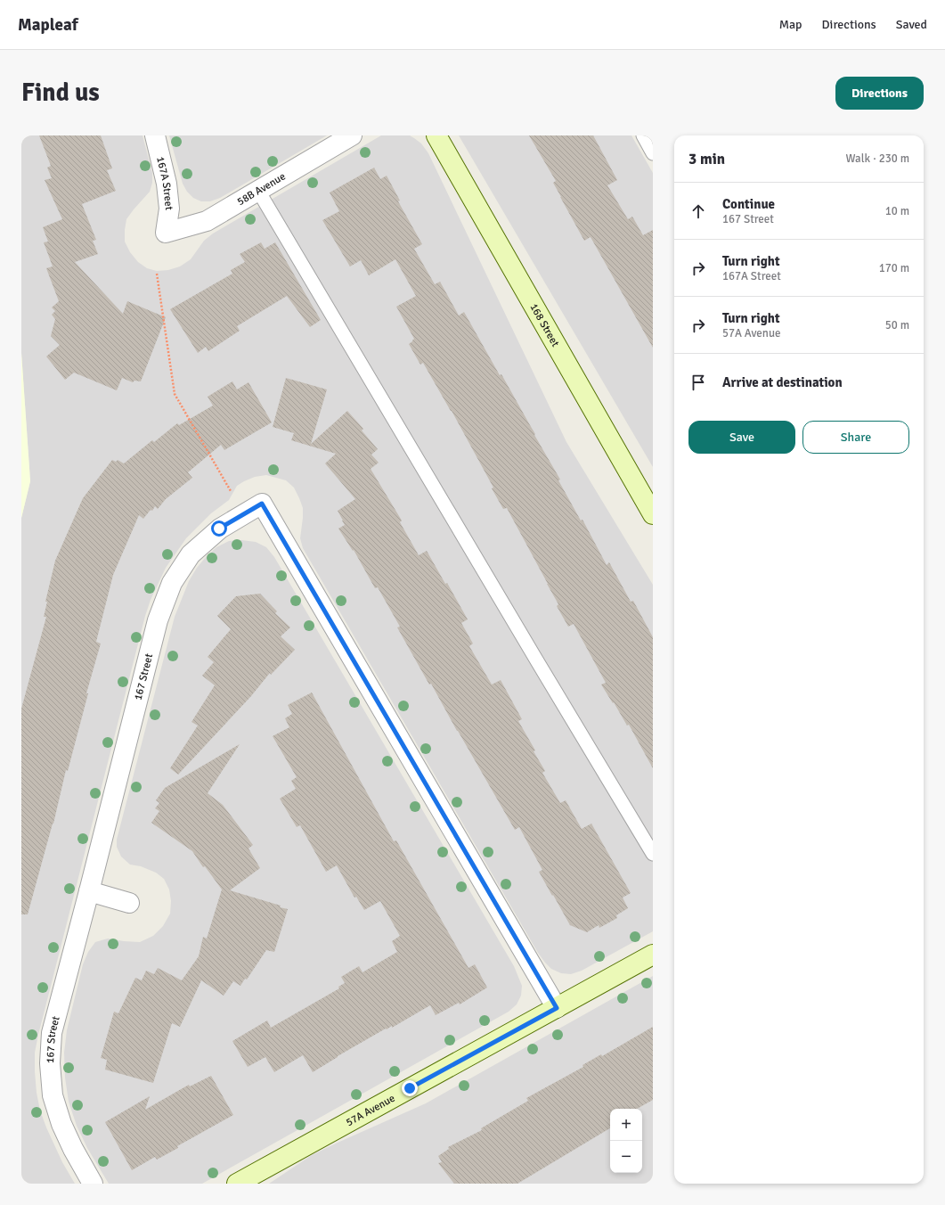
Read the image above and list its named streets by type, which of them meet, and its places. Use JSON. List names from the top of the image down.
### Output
{
  "streets": {
    "street": [
      "167A Street",
      "58B Avenue",
      "168 Street",
      "167 Street",
      "57A Avenue"
    ]
  },
  "crossings": [
    ["167A Street", "58B Avenue"],
    ["167 Street", "57A Avenue"]
  ],
  "page": {
    "header": "Mapleaf",
    "nav": ["Map", "Directions", "Saved"],
    "buttons": [
      "Directions",
      ["Save", "Share"]
    ],
    "title": "Find us",
    "heading": ["3 min", "Walk · 230 m"],
    "list": [
      ["Continue", "167 Street", "10 m"],
      ["Turn right", "167A Street", "170 m"],
      ["Turn right", "57A Avenue", "50 m"],
      "Arrive at destination"
    ],
    "map_buttons": ["+", "−"]
  }
}
